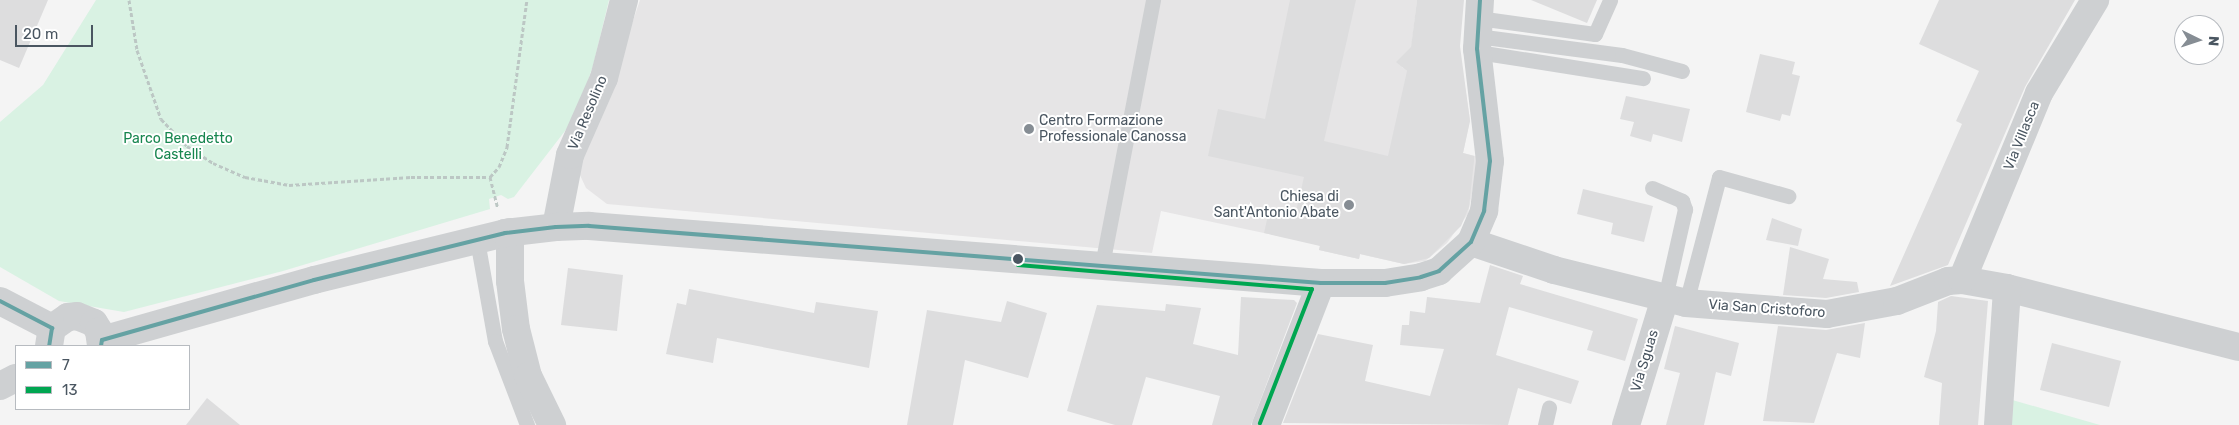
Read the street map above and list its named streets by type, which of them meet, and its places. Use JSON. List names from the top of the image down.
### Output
{
  "streets": {
    "street": [
      "Via Resolino",
      "Via Villasca",
      "Via San Cristoforo",
      "Via Sguas"
    ]
  },
  "crossings": [
    ["Via Villasca", "Via San Cristoforo"],
    ["Via San Cristoforo", "Via Sguas"]
  ],
  "parks": ["Parco Benedetto Castelli"],
  "places": ["Centro Formazione Professionale Canossa", "Chiesa di Sant'Antonio Abate"],
  "lines": ["transit line 7", "transit line 13"],
  "legend": ["7", "13"],
  "scale_bar": "20 m",
  "north": "right"
}
